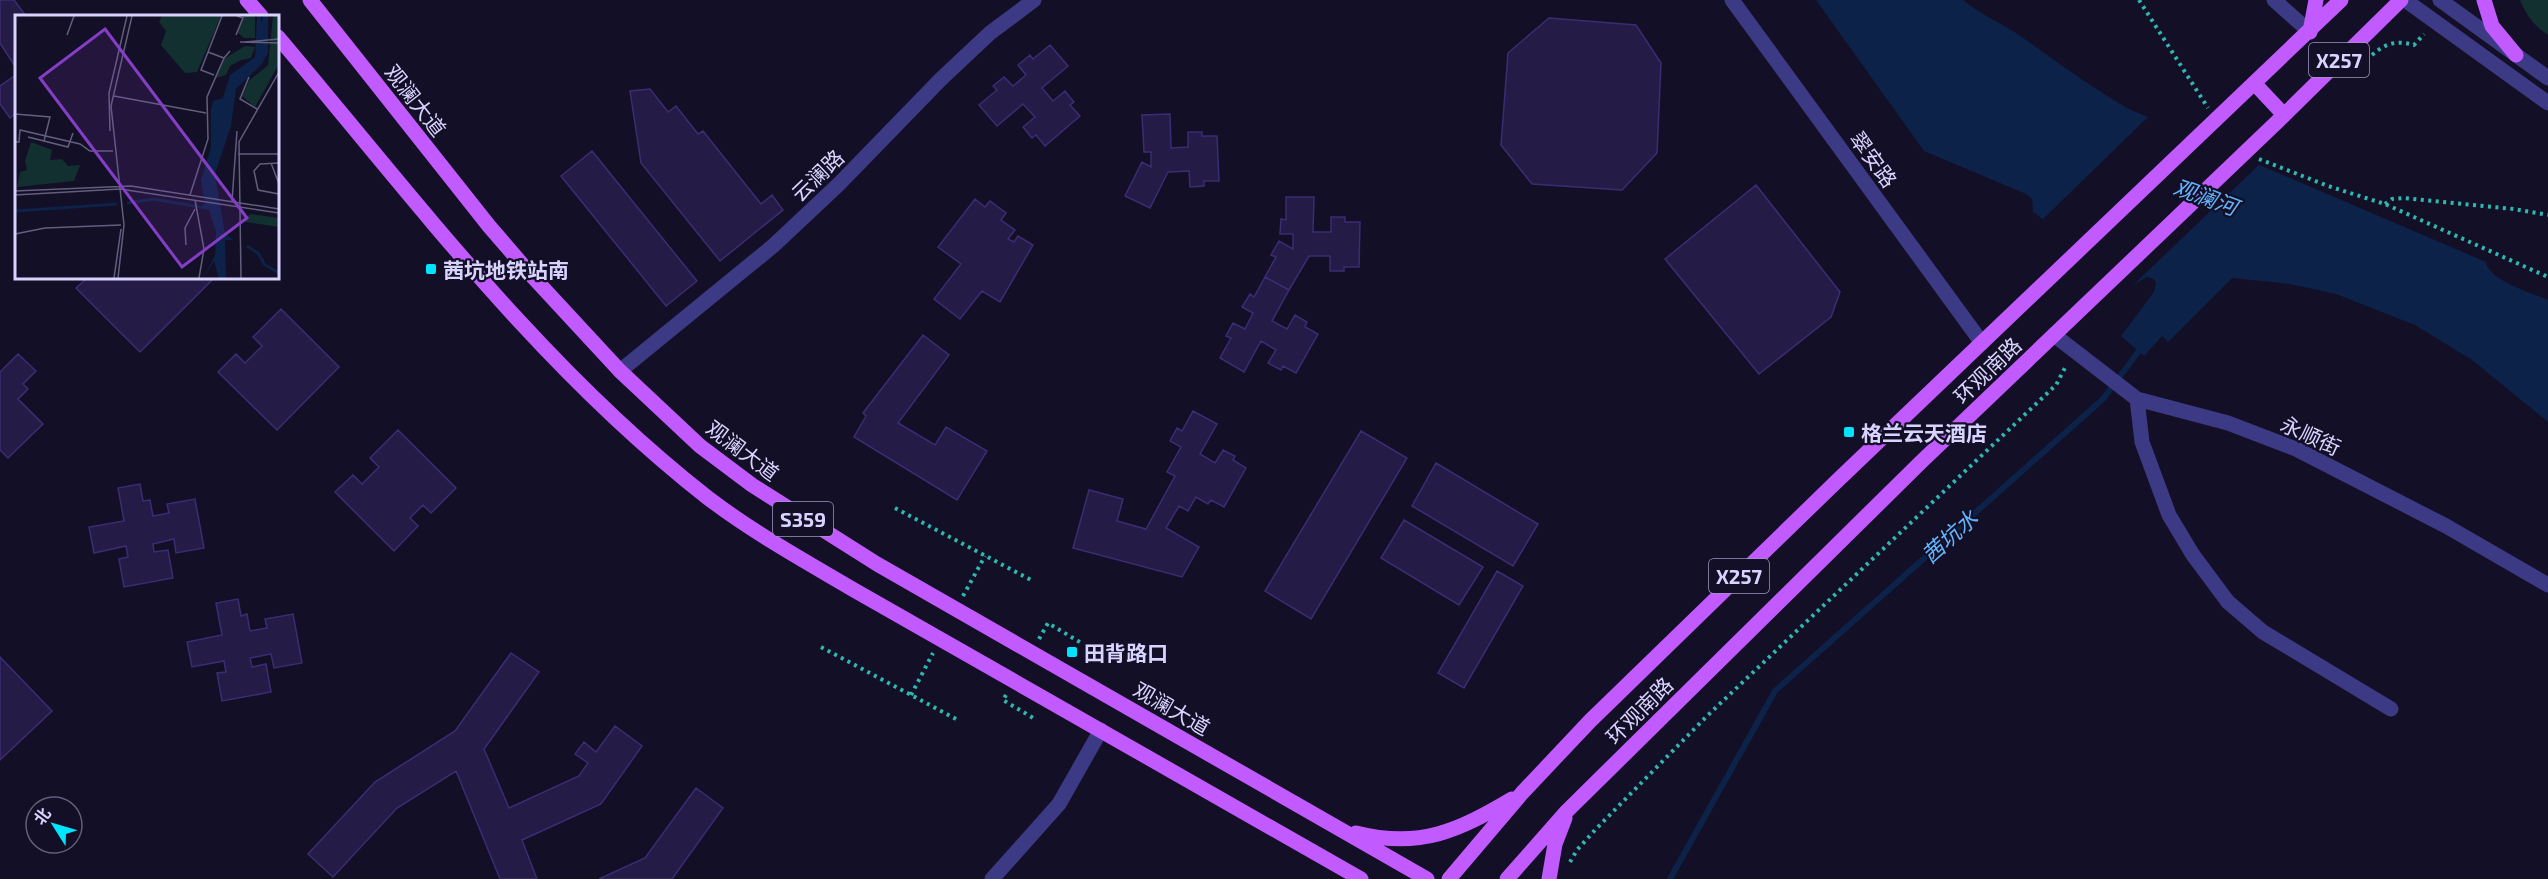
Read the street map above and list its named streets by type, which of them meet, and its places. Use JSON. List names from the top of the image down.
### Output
{
  "streets": {
    "main road": [
      "X257",
      "观澜大道",
      "环观南路",
      "S359"
    ],
    "street": ["翠安路", "云澜路", "永顺街"]
  },
  "crossings": [
    ["观澜大道", "云澜路"],
    ["翠安路", "环观南路"],
    ["环观南路", "永顺街"]
  ],
  "water": ["观澜河", "茜坑水"],
  "places": {
    "transit": ["茜坑地铁站南", "格兰云天酒店", "田背路口"]
  },
  "north": "top left"
}
